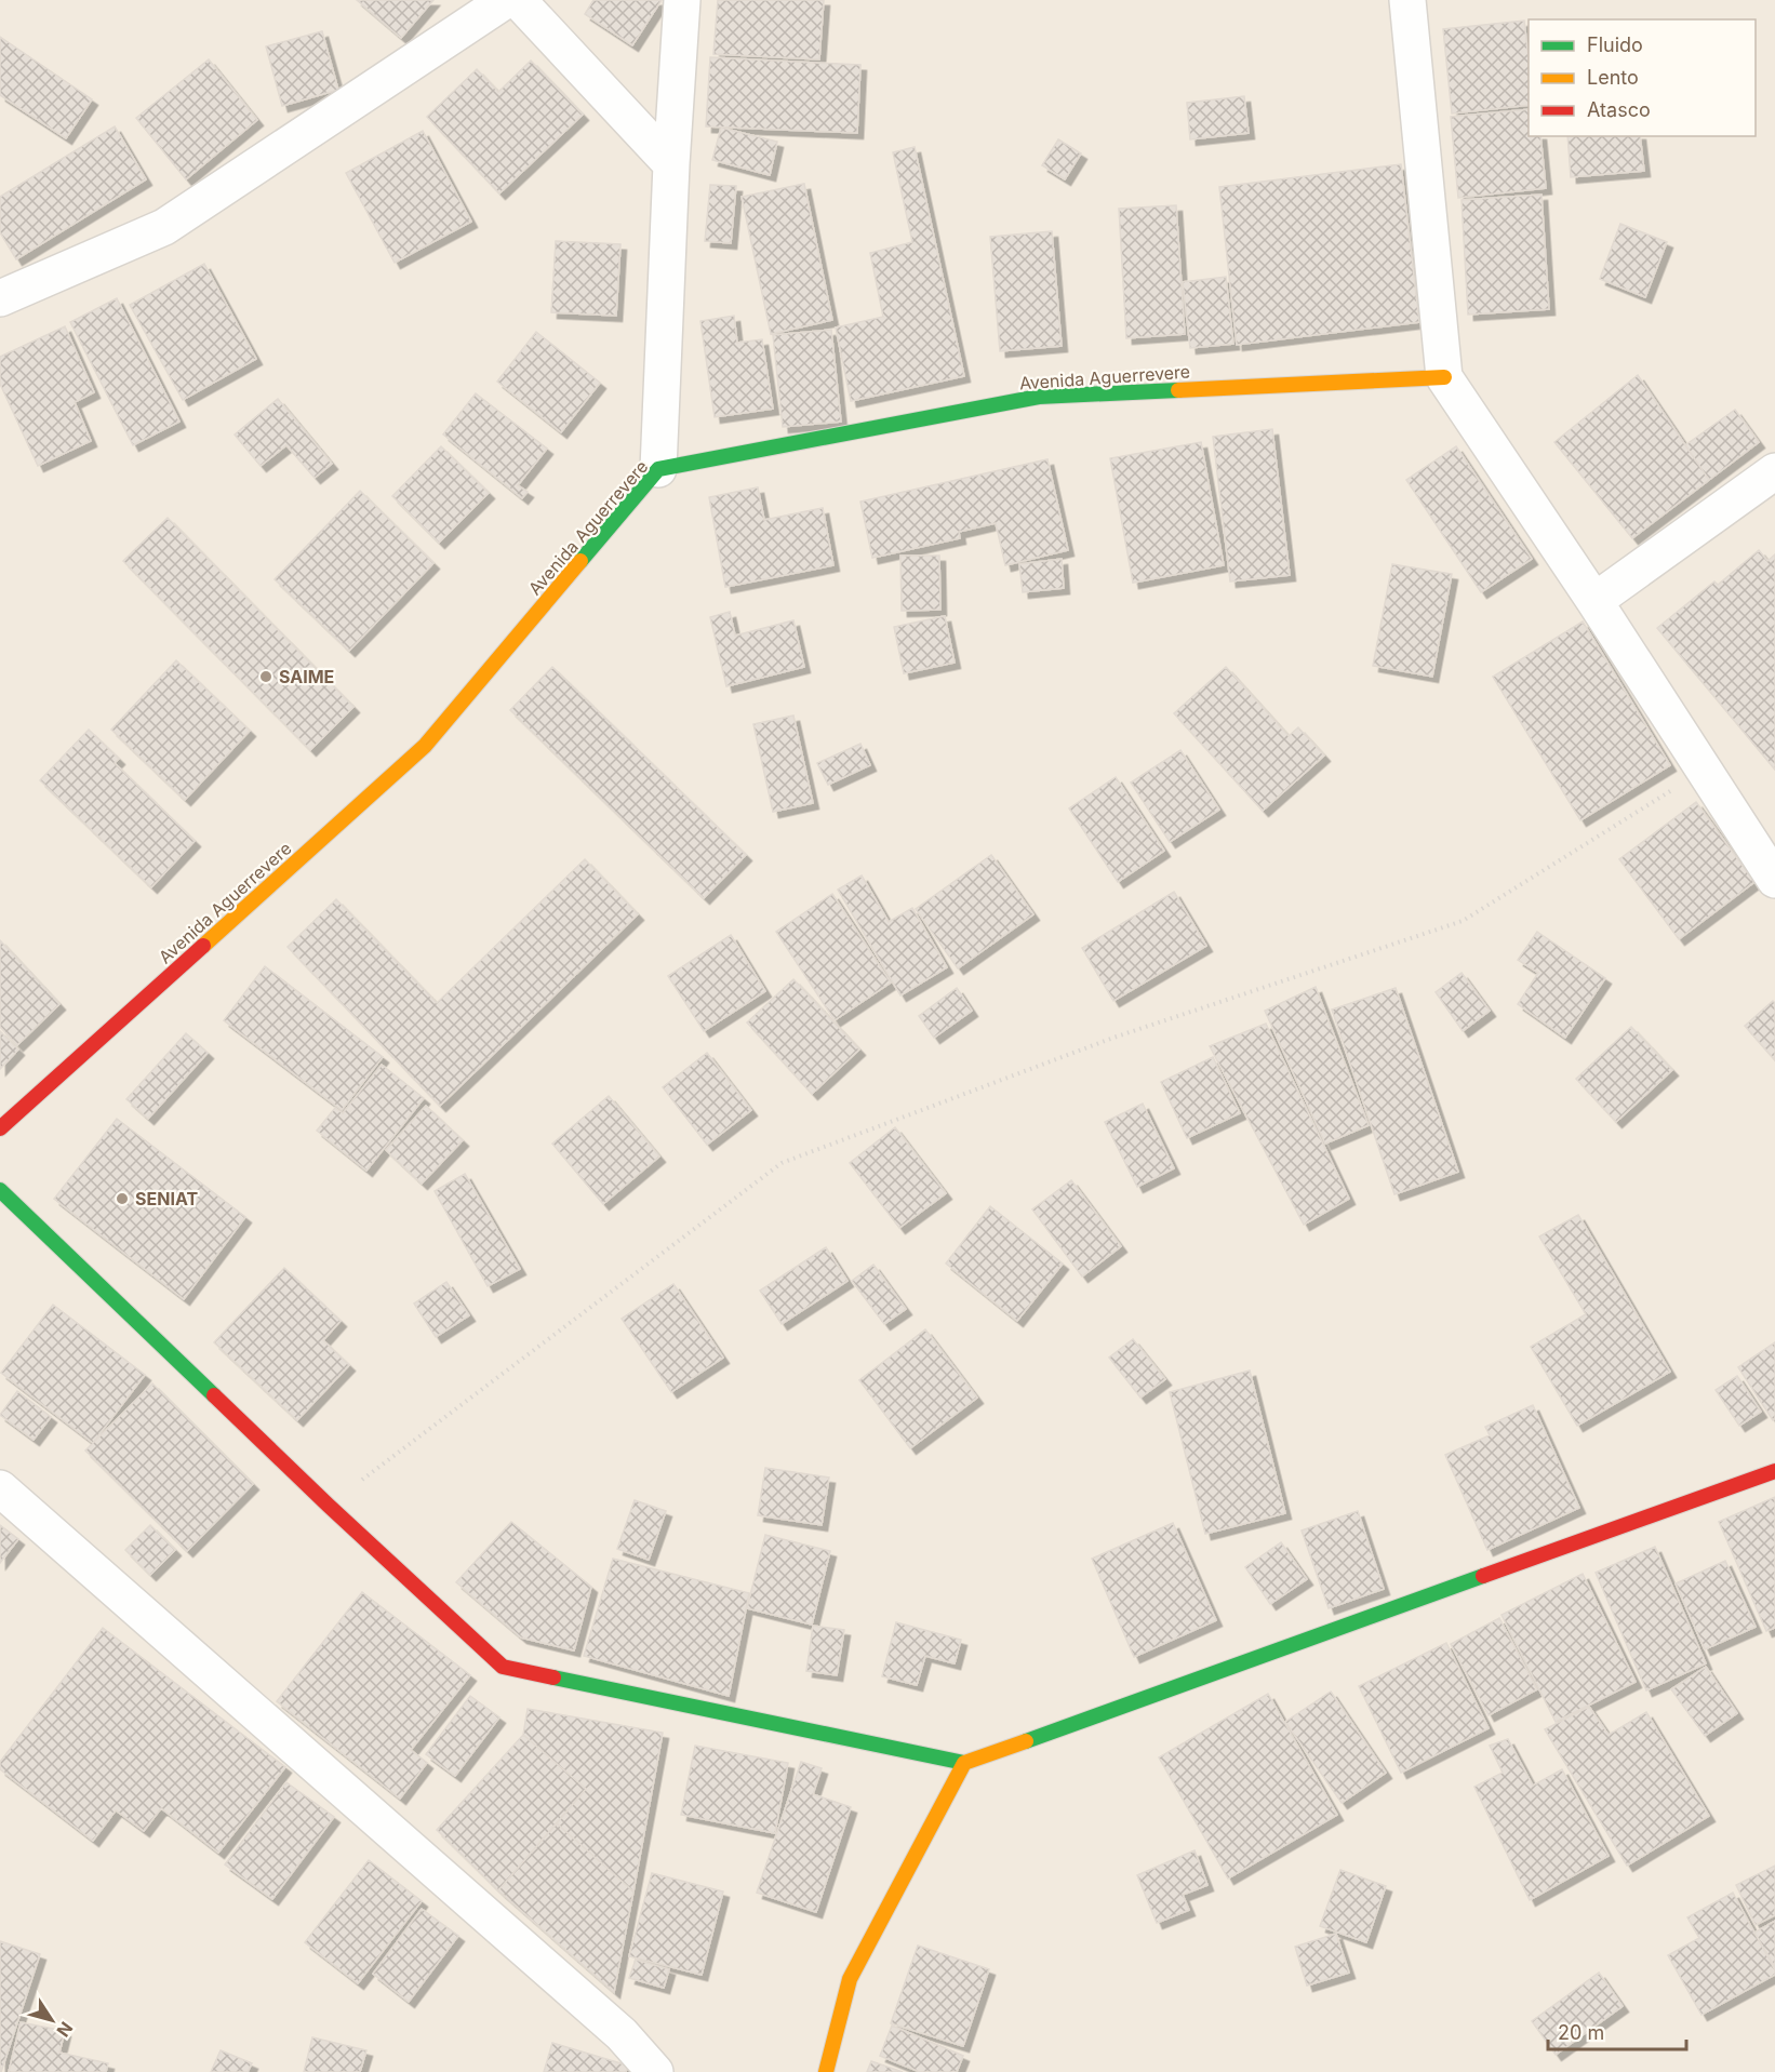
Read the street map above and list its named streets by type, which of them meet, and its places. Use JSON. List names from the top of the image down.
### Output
{
  "streets": {
    "street": ["Avenida Aguerrevere"]
  },
  "places": ["SAIME", "SENIAT"],
  "legend": ["Fluido", "Lento", "Atasco"],
  "scale_bar": "20 m",
  "north": "bottom right"
}
